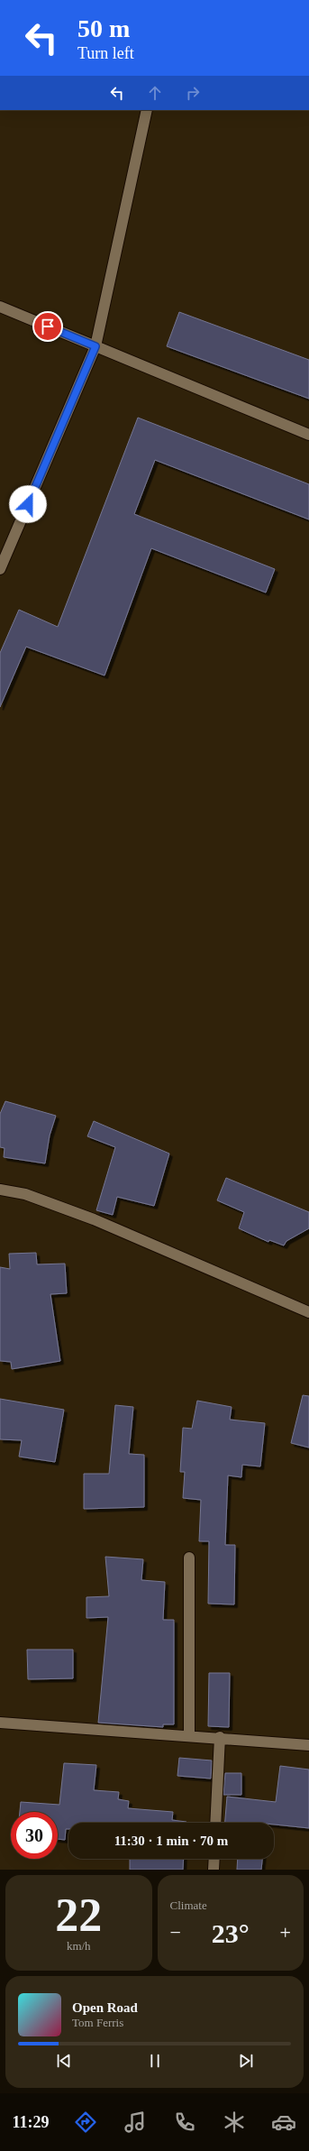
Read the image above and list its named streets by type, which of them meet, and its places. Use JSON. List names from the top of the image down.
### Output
{
  "page": {
    "turn": ["50 m", "Turn left"],
    "limit": "30",
    "trip": "11:30 · 1 min · 70 m",
    "tile": [
      ["22", "km/h"],
      "Climate"
    ],
    "heat": ["−", "23°", "+"],
    "song": ["Open Road", "Tom Ferris"],
    "tabs": "11:29"
  }
}
